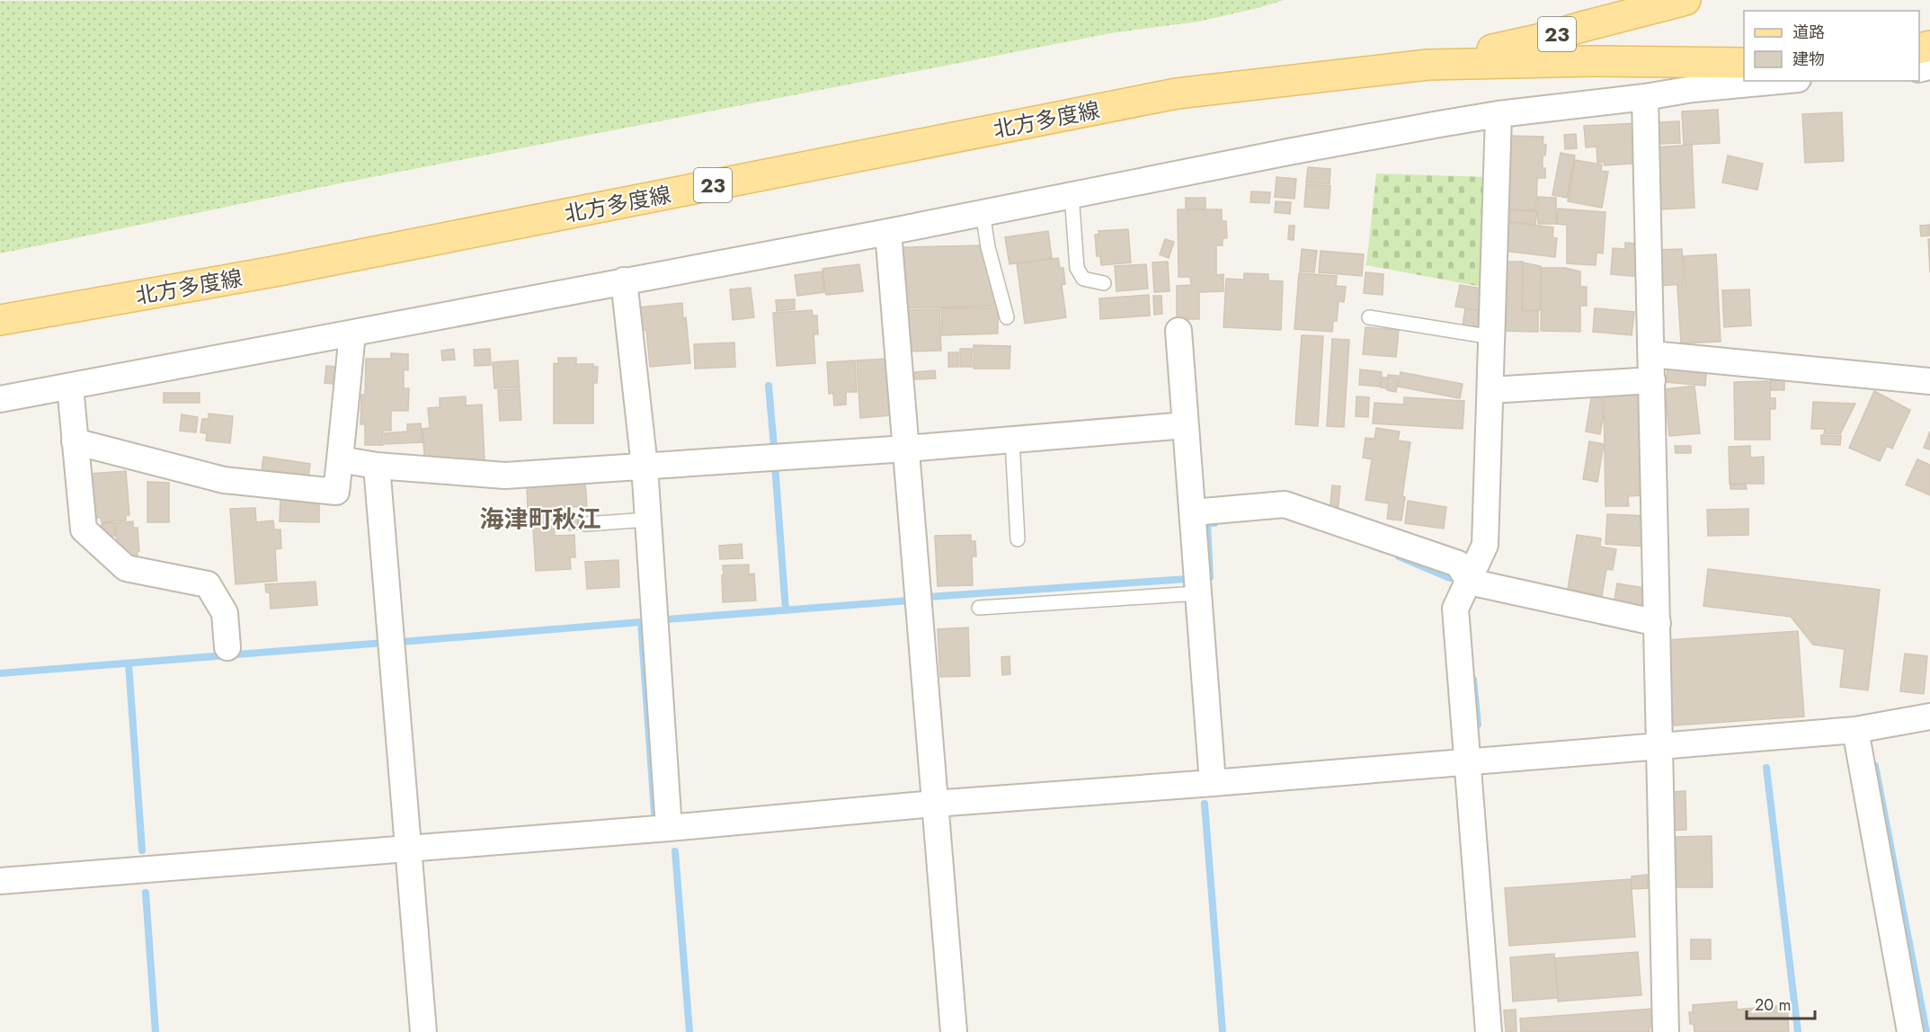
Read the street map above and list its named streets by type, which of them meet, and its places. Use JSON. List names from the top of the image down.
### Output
{
  "streets": {
    "main road": ["23", "北方多度線"]
  },
  "crossings": [
    ["23", "北方多度線"]
  ],
  "districts": ["海津町秋江"],
  "legend": ["道路", "建物"],
  "scale_bar": "20 m"
}
